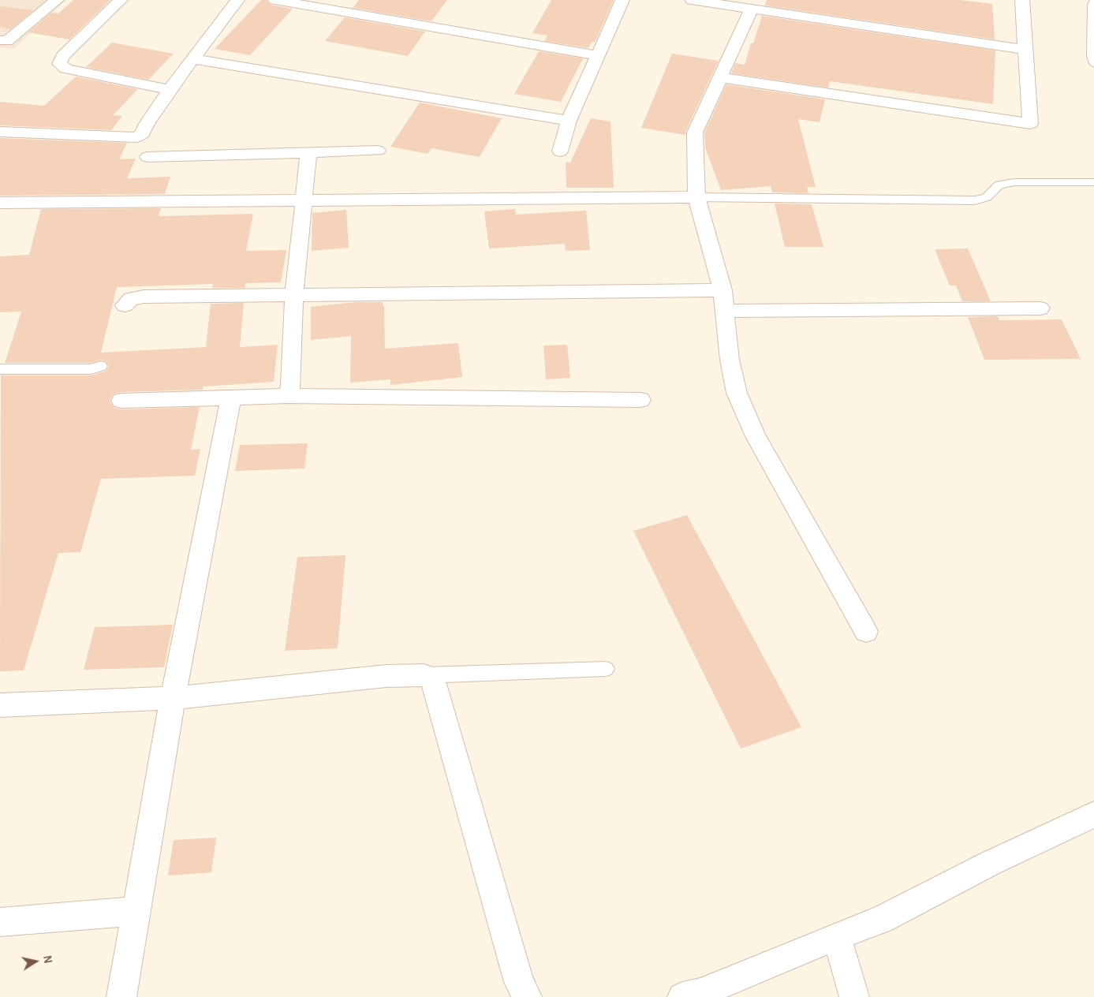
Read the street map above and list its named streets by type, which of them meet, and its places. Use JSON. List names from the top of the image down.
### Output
{
  "north": "right"
}
